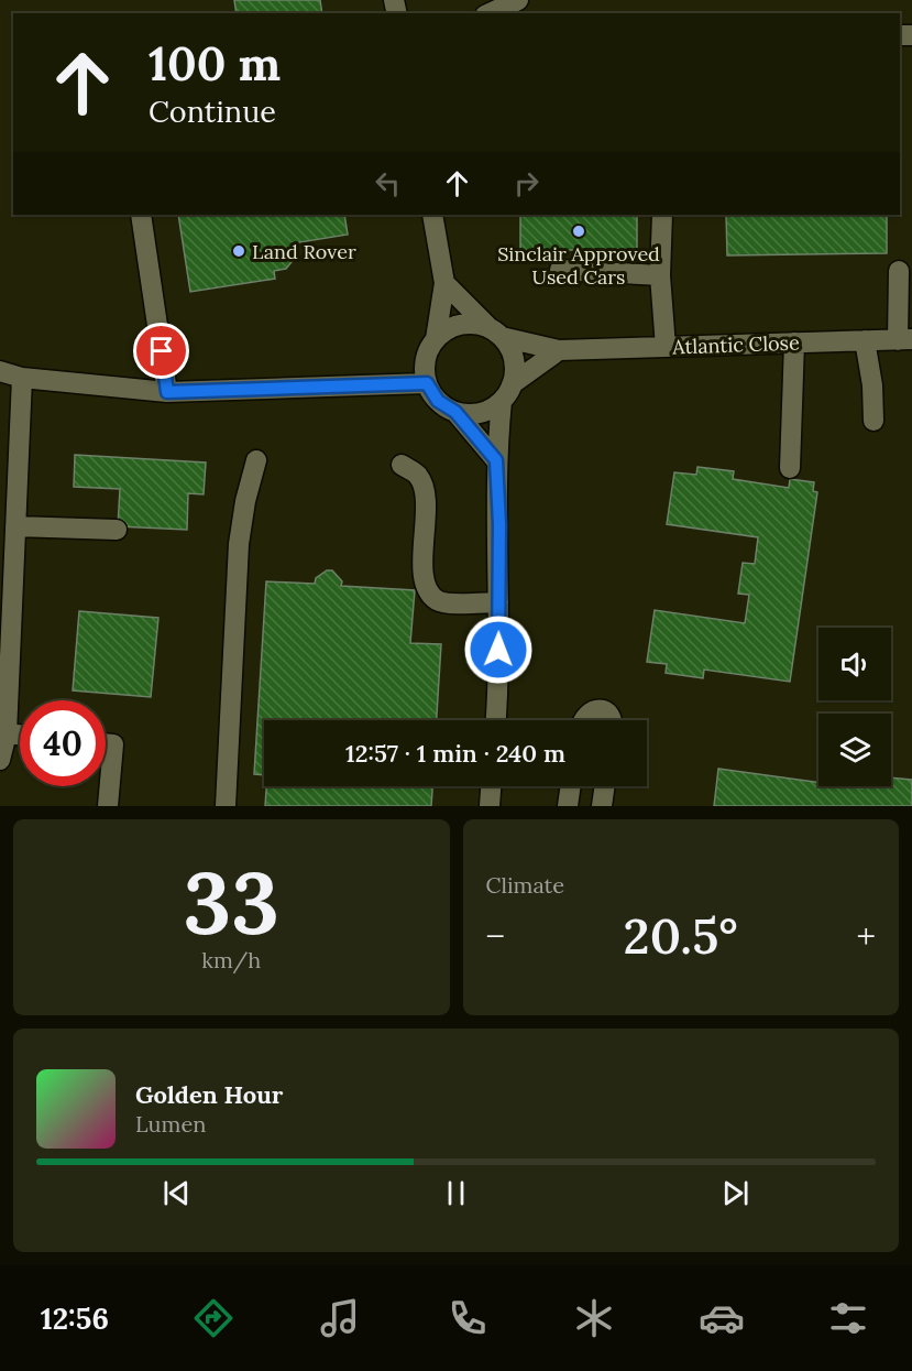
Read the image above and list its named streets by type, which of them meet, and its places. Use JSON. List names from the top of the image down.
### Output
{
  "streets": {
    "street": ["Atlantic Close"]
  },
  "places": ["Sinclair Approved Used Cars", "Land Rover"],
  "page": {
    "turn": ["100 m", "Continue"],
    "limit": "40",
    "trip": "12:57 · 1 min · 240 m",
    "tile": [
      ["33", "km/h"],
      "Climate"
    ],
    "heat": ["−", "20.5°", "+"],
    "song": ["Golden Hour", "Lumen"],
    "tabs": "12:56"
  }
}
